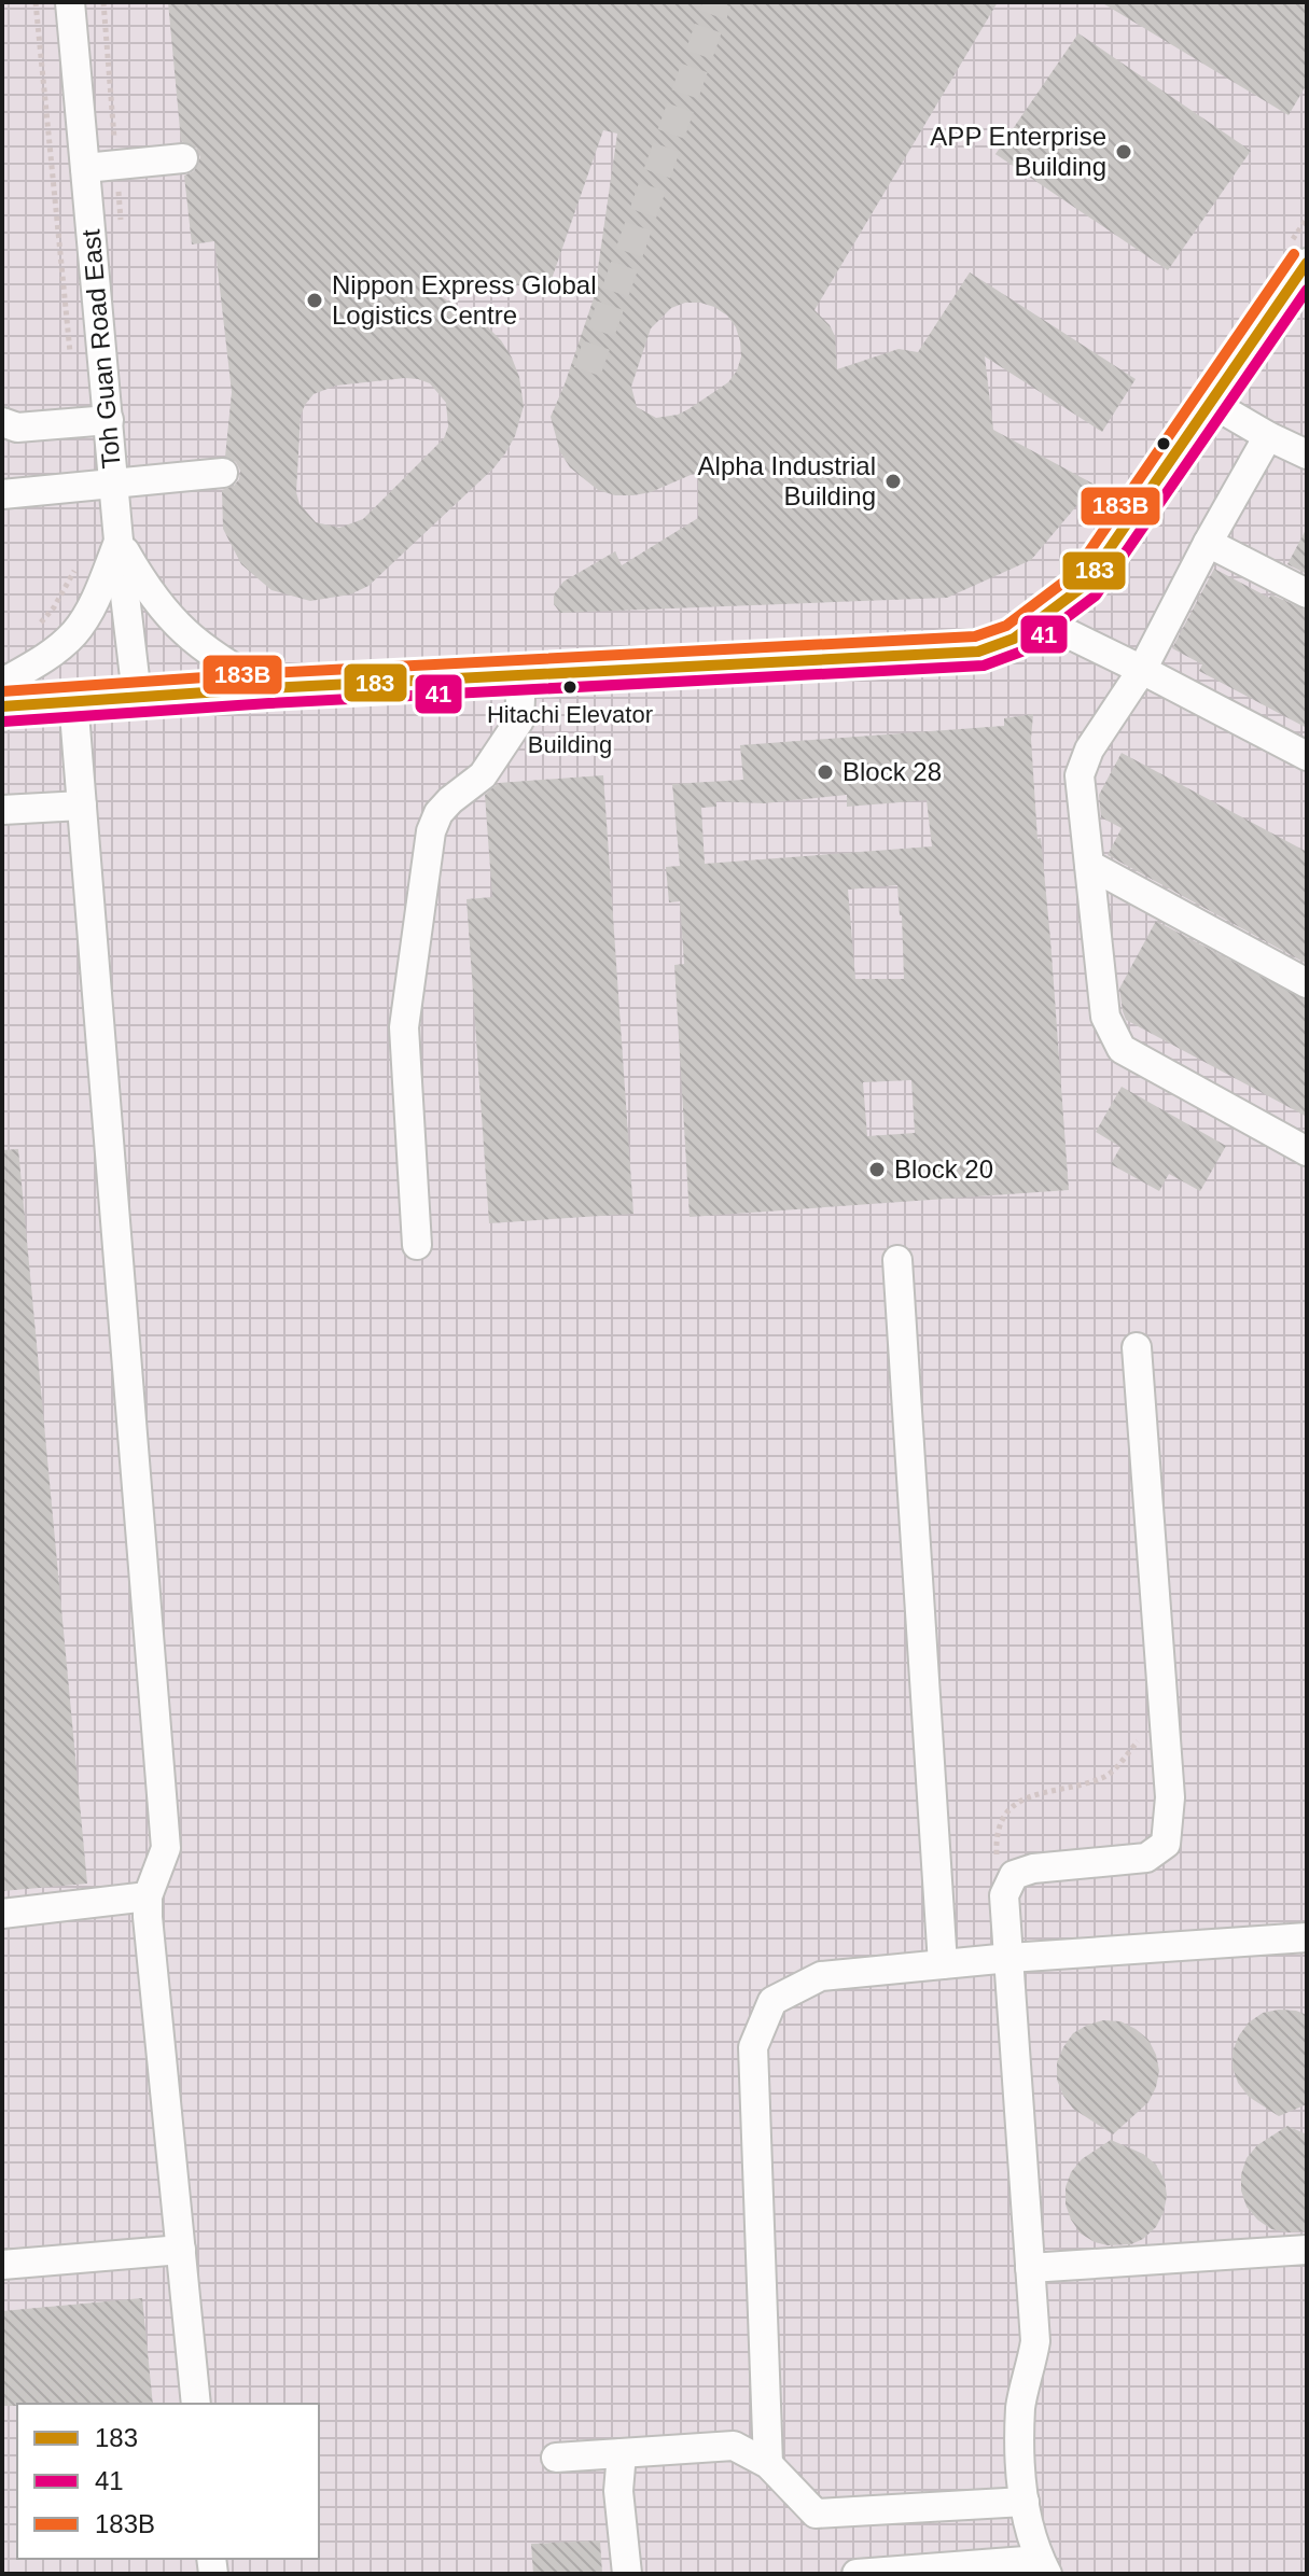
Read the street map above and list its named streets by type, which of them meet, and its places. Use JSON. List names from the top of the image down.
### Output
{
  "streets": {
    "street": ["Toh Guan Road East"]
  },
  "places": [
    "APP Enterprise Building",
    "Nippon Express Global Logistics Centre",
    "Alpha Industrial Building",
    "Hitachi Elevator Building",
    "Block 28",
    "Block 20"
  ],
  "lines": ["transit line 183B", "transit line 183", "transit line 41"],
  "legend": ["183", "41", "183B"]
}
